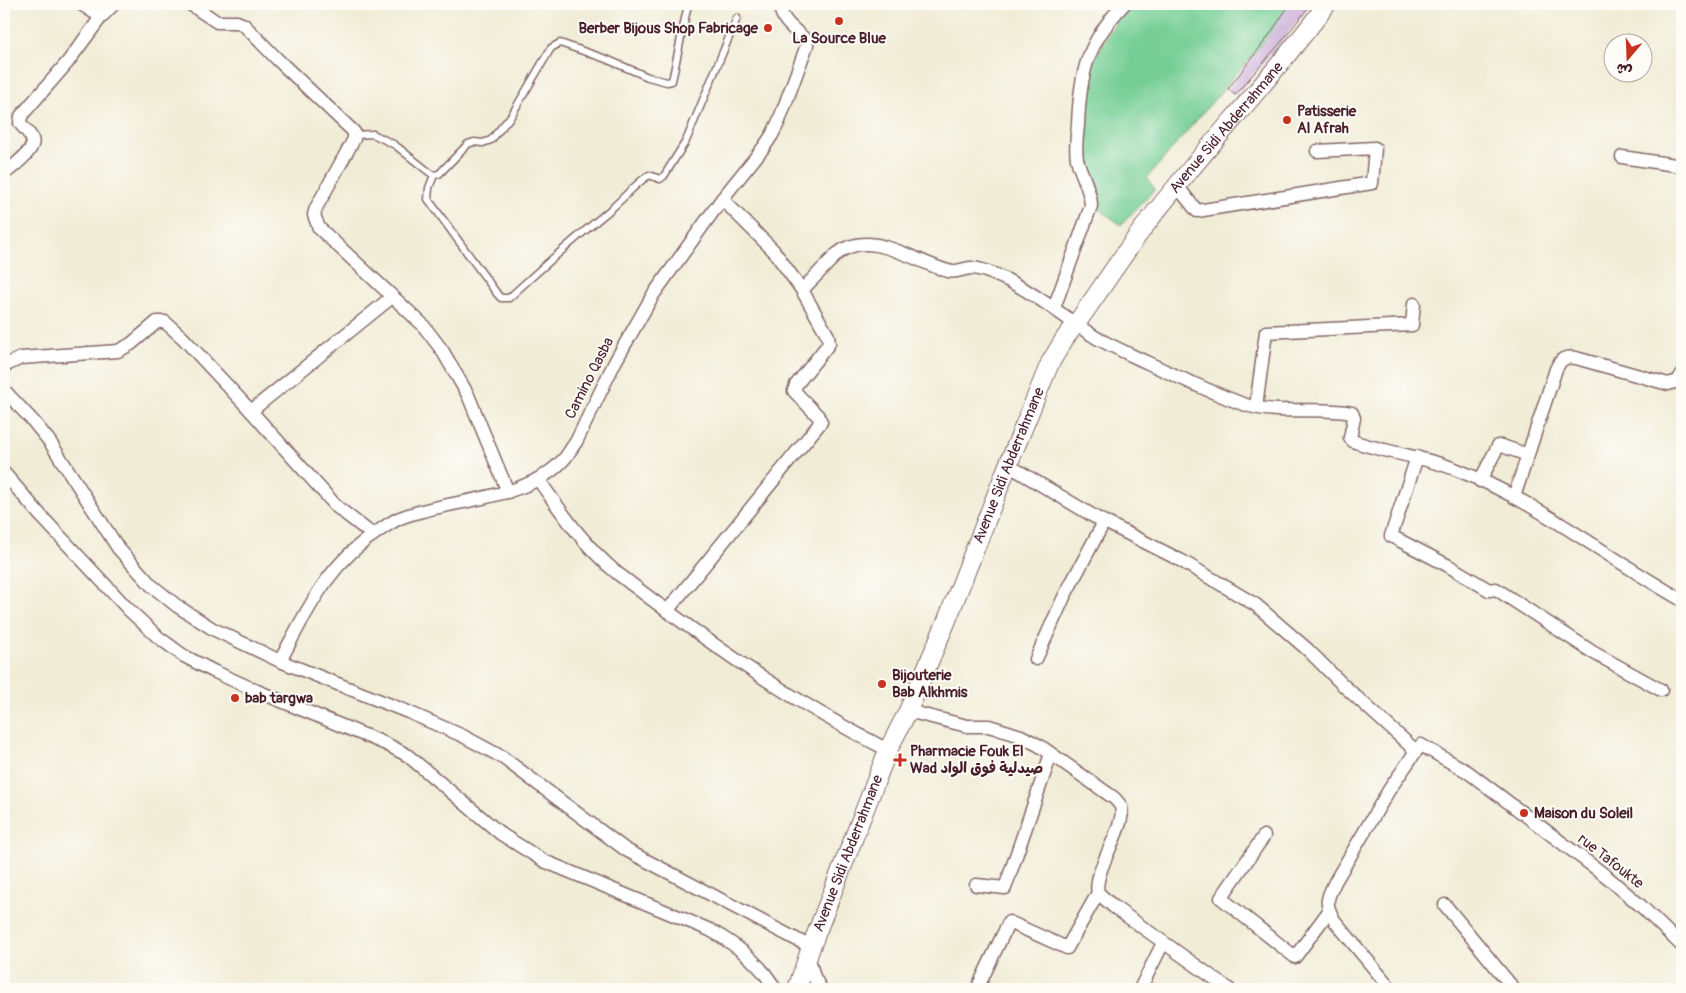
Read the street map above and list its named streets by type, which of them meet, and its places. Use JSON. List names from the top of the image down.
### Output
{
  "streets": {
    "street": ["Avenue Sidi Abderrahmane", "Camino Qasba", "rue Tafoukte"]
  },
  "places": {
    "other": [
      "La Source Blue",
      "Berber Bijous Shop Fabricage",
      "Patisserie Al Afrah",
      "Bijouterie Bab Alkhmis",
      "bab targwa",
      "Maison du Soleil"
    ],
    "health": ["Pharmacie Fouk El Wad صيدلية فوق الواد"]
  },
  "north": "bottom"
}
